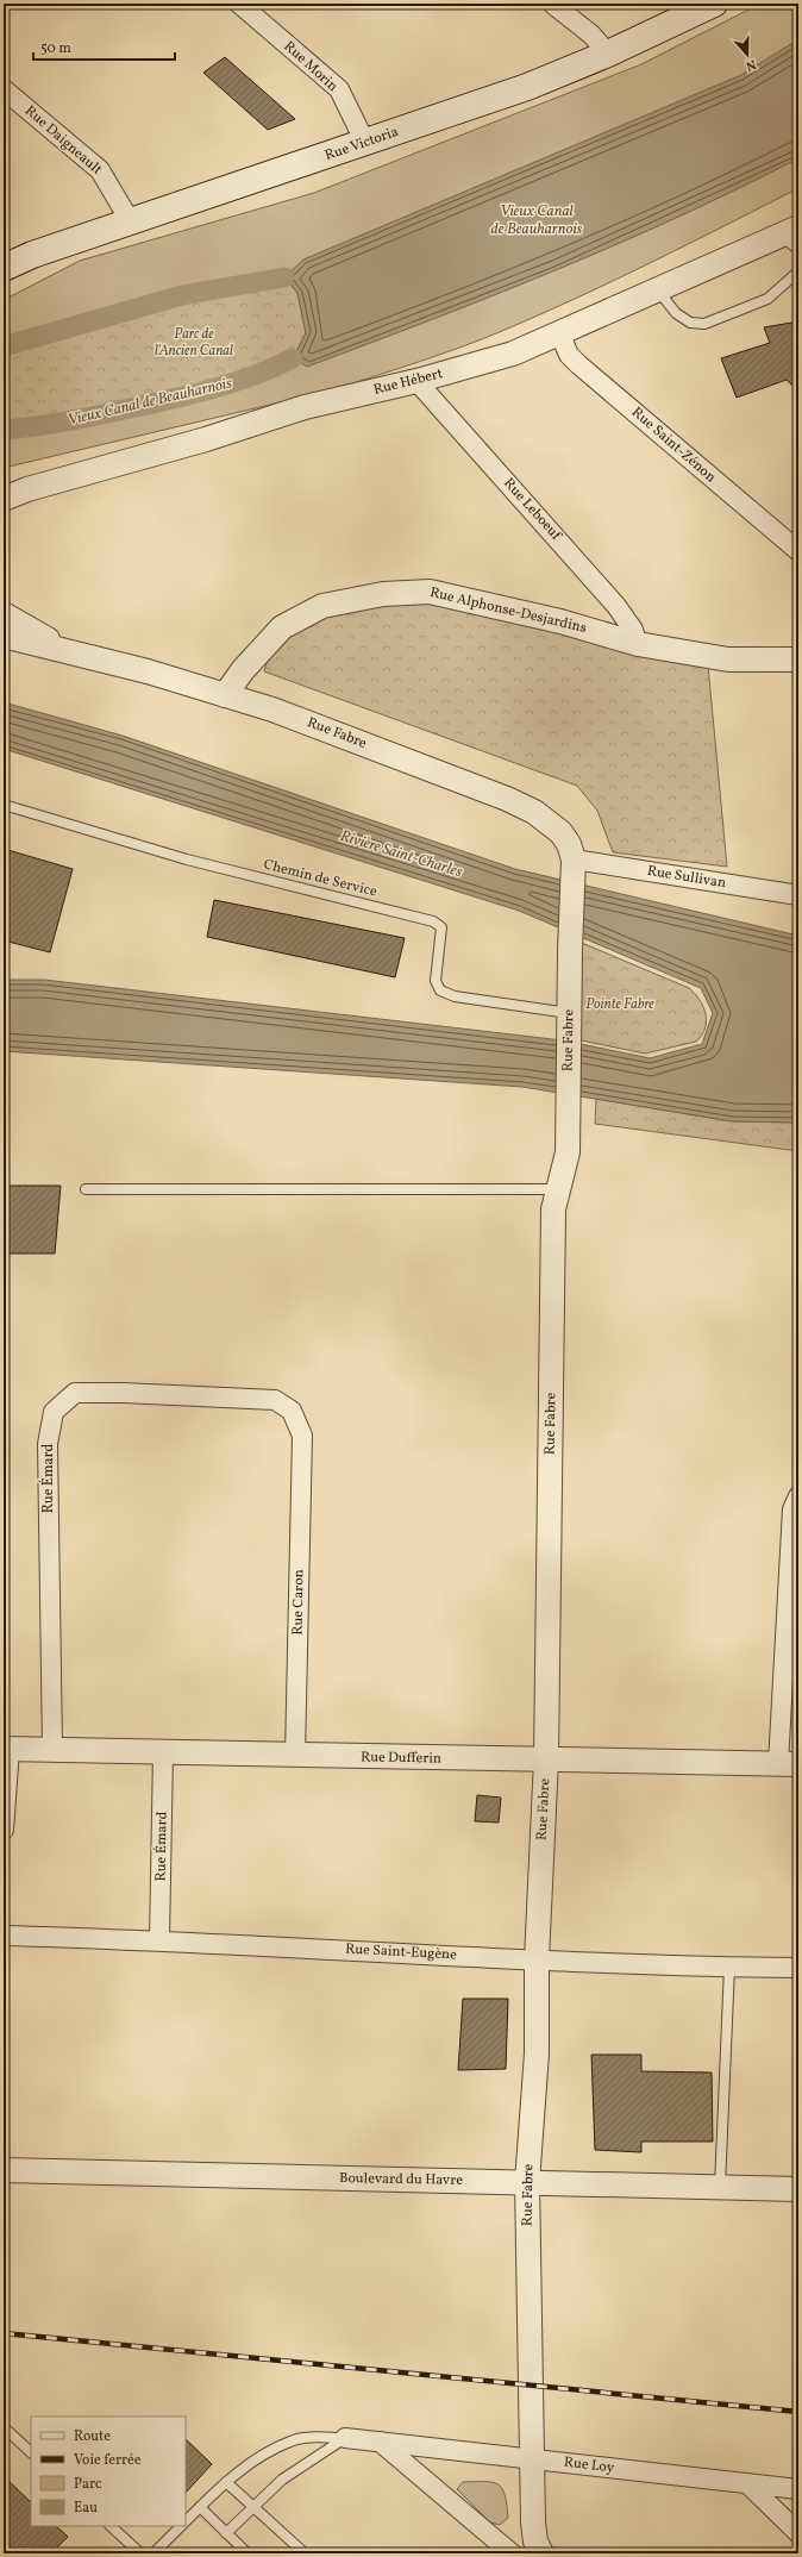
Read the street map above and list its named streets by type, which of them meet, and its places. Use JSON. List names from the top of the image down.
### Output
{
  "streets": {
    "main road": ["Rue Victoria"],
    "street": [
      "Rue Morin",
      "Rue Daigneault",
      "Rue Hébert",
      "Rue Saint-Zénon",
      "Rue Leboeuf",
      "Rue Alphonse-Desjardins",
      "Rue Fabre",
      "Rue Sullivan",
      "Rue Émard",
      "Rue Caron",
      "Rue Dufferin",
      "Rue Saint-Eugène",
      "Boulevard du Havre",
      "Rue Loy"
    ],
    "lane": ["Chemin de Service"]
  },
  "crossings": [
    ["Rue Morin", "Rue Victoria"],
    ["Rue Daigneault", "Rue Victoria"],
    ["Rue Hébert", "Rue Saint-Zénon"],
    ["Rue Hébert", "Rue Leboeuf"],
    ["Rue Leboeuf", "Rue Alphonse-Desjardins"],
    ["Rue Alphonse-Desjardins", "Rue Fabre"],
    ["Rue Fabre", "Rue Sullivan"],
    ["Rue Fabre", "Chemin de Service"],
    ["Rue Fabre", "Rue Dufferin"],
    ["Rue Fabre", "Rue Saint-Eugène"],
    ["Rue Fabre", "Boulevard du Havre"],
    ["Rue Fabre", "Rue Loy"],
    ["Rue Émard", "Rue Caron"],
    ["Rue Émard", "Rue Dufferin"],
    ["Rue Émard", "Rue Saint-Eugène"],
    ["Rue Caron", "Rue Dufferin"]
  ],
  "water": ["Vieux Canal de Beauharnois", "Rivière Saint-Charles"],
  "parks": ["Parc de l'Ancien Canal", "Pointe Fabre"],
  "legend": [
    "Route",
    "Voie ferrée",
    "Parc",
    "Eau"
  ],
  "scale_bar": "50 m",
  "north": "bottom"
}
